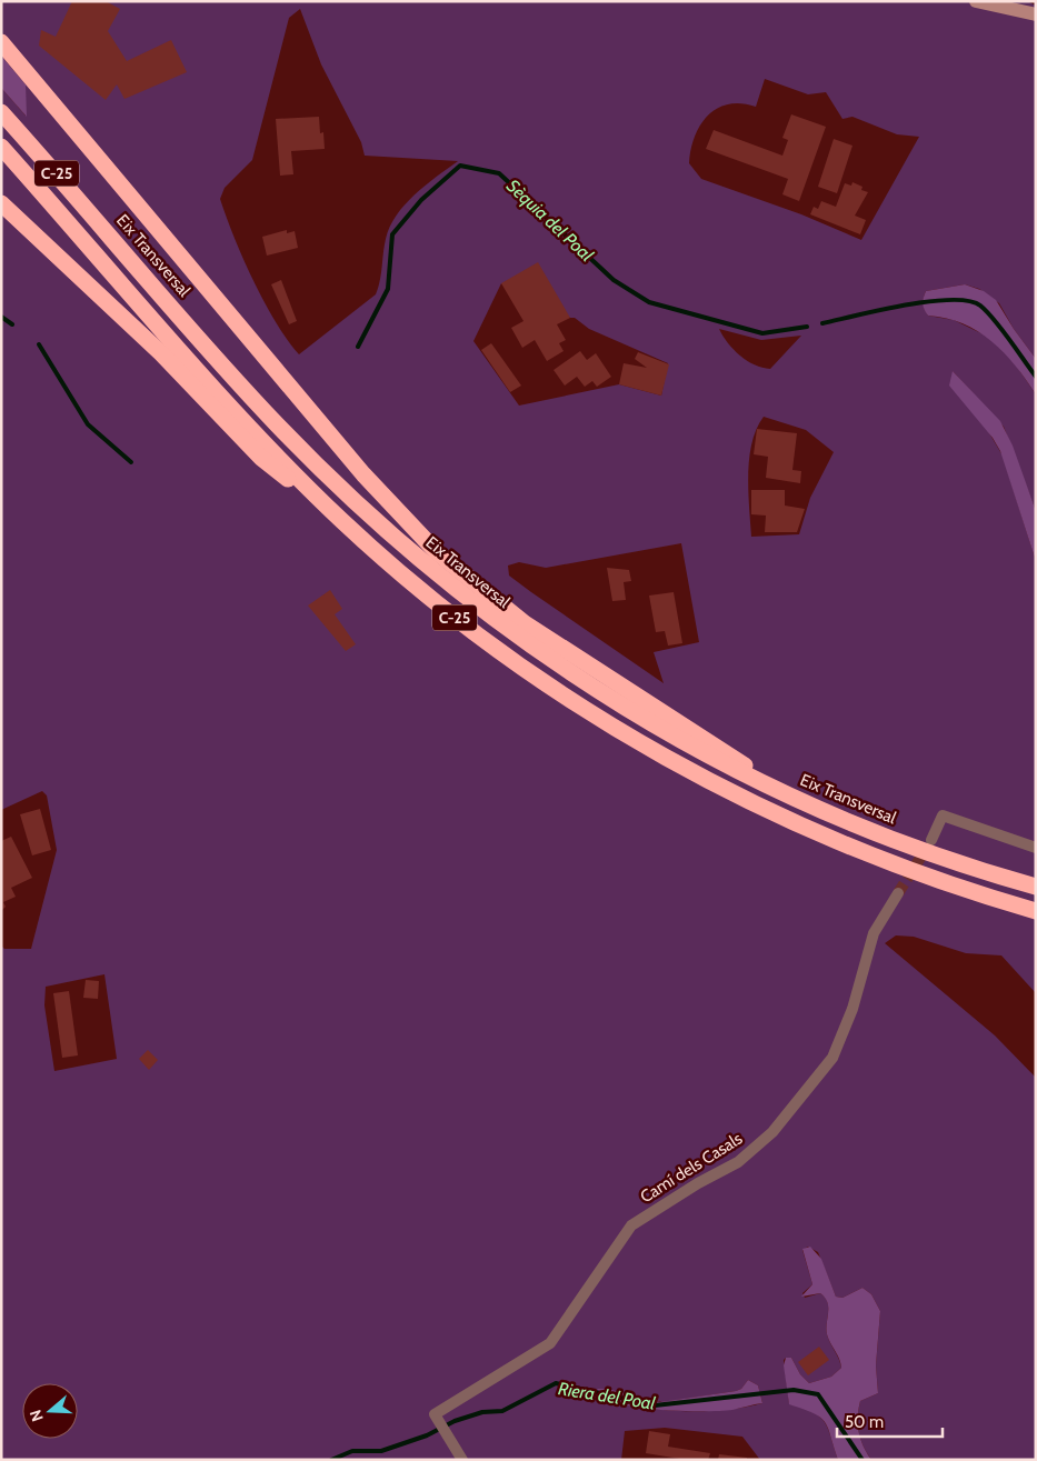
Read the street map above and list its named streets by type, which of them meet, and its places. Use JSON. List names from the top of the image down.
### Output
{
  "streets": {
    "highway": ["C-25", "Eix Transversal"],
    "street": ["Camí dels Casals"]
  },
  "water": ["Sèquia del Poal", "Riera del Poal"],
  "scale_bar": "50 m",
  "north": "left"
}
